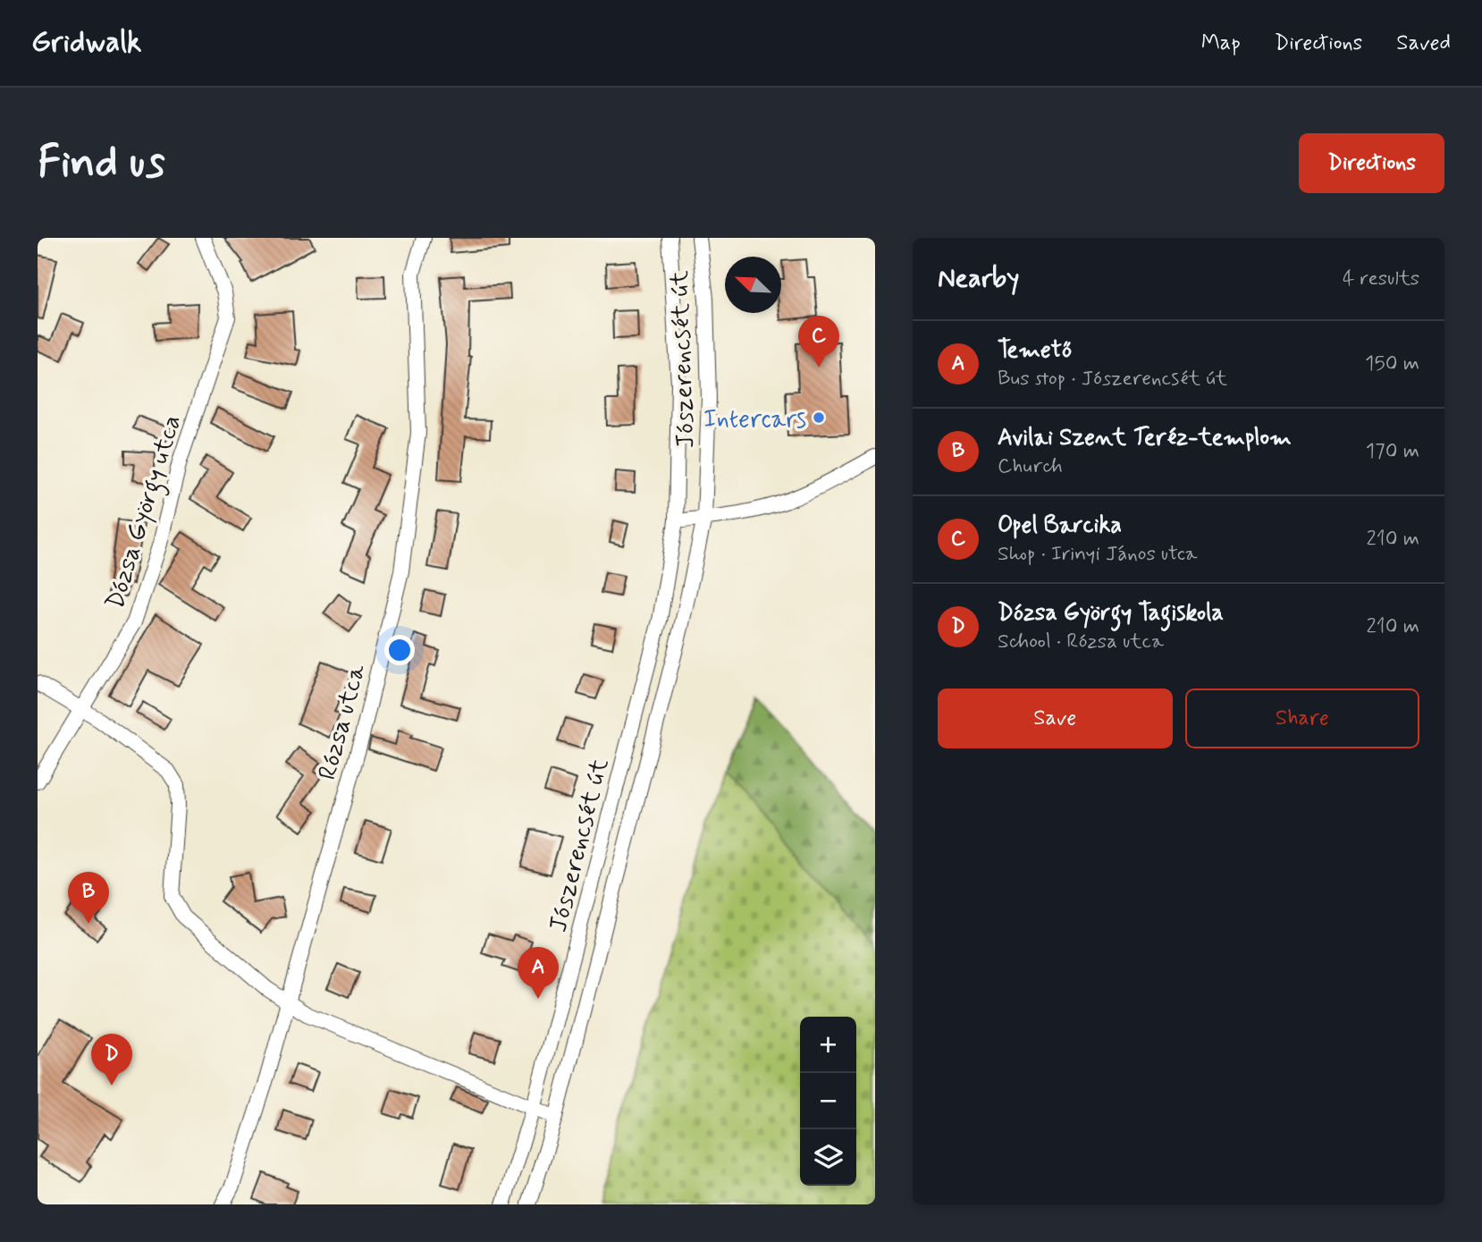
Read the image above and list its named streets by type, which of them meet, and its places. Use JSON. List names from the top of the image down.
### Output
{
  "streets": {
    "street": ["Jószerencsét út", "Dózsa György utca", "Rózsa utca"]
  },
  "places": ["Intercars"],
  "north": "top left",
  "page": {
    "header": "Gridwalk",
    "nav": ["Map", "Directions", "Saved"],
    "buttons": [
      "Directions",
      ["Save", "Share"]
    ],
    "title": "Find us",
    "heading": ["Nearby", "4 results"],
    "pins": [
      "C",
      "B",
      "A",
      "D"
    ],
    "list": [
      {
        "mark": "A",
        "name": "Temető",
        "note": "Bus stop · Jószerencsét út",
        "value": "150 m"
      },
      {
        "mark": "B",
        "name": "Avilai Szent Teréz-templom",
        "note": "Church",
        "value": "170 m"
      },
      {
        "mark": "C",
        "name": "Opel Barcika",
        "note": "Shop · Irinyi János utca",
        "value": "210 m"
      },
      {
        "mark": "D",
        "name": "Dózsa György Tagiskola",
        "note": "School · Rózsa utca",
        "value": "210 m"
      }
    ],
    "map_buttons": ["+", "−"]
  }
}
